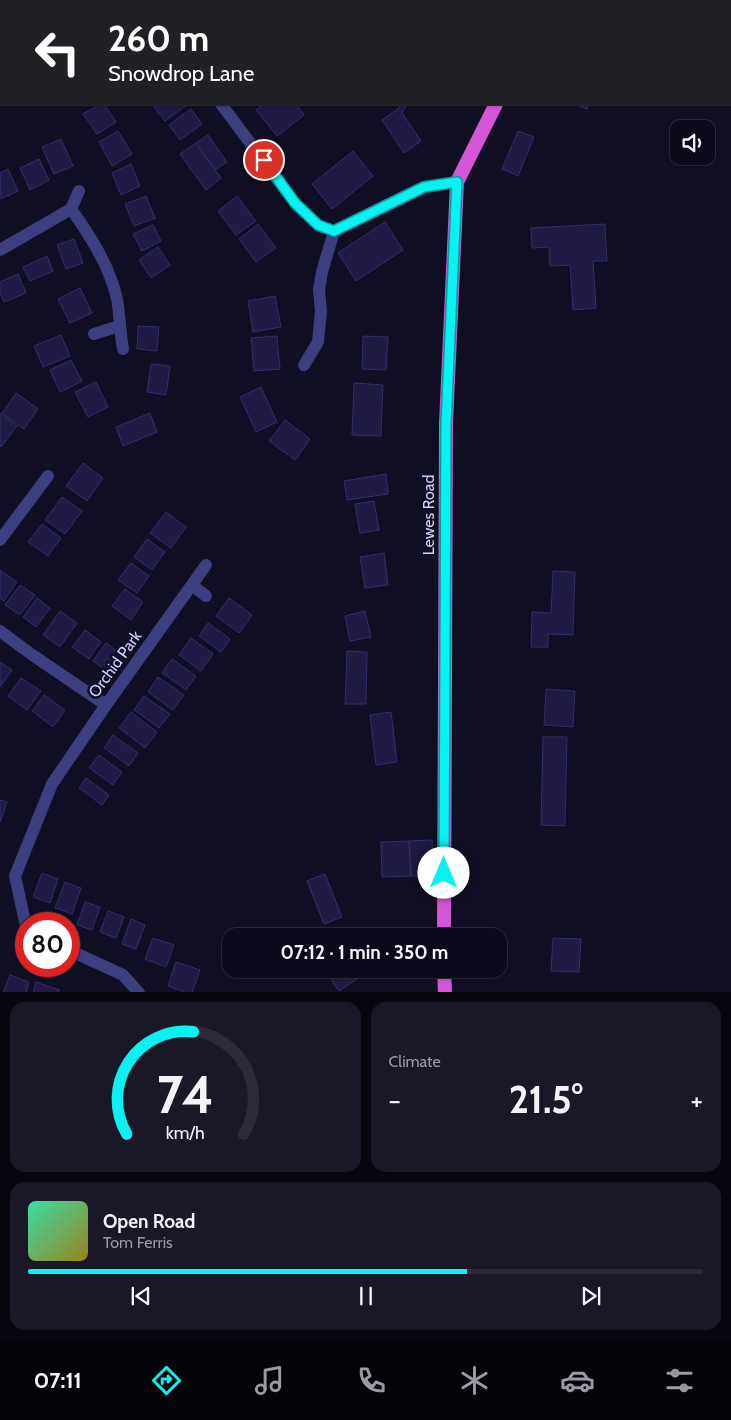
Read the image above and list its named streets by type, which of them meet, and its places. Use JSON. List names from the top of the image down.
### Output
{
  "streets": {
    "highway": ["Lewes Road"],
    "street": ["Orchid Park"]
  },
  "page": {
    "turn": ["260 m", "Snowdrop Lane"],
    "limit": "80",
    "trip": "07:12 · 1 min · 350 m",
    "tile": "Climate",
    "heat": ["−", "21.5°", "+"],
    "song": ["Open Road", "Tom Ferris"],
    "tabs": "07:11",
    "gauge": ["74", "km/h"]
  }
}
